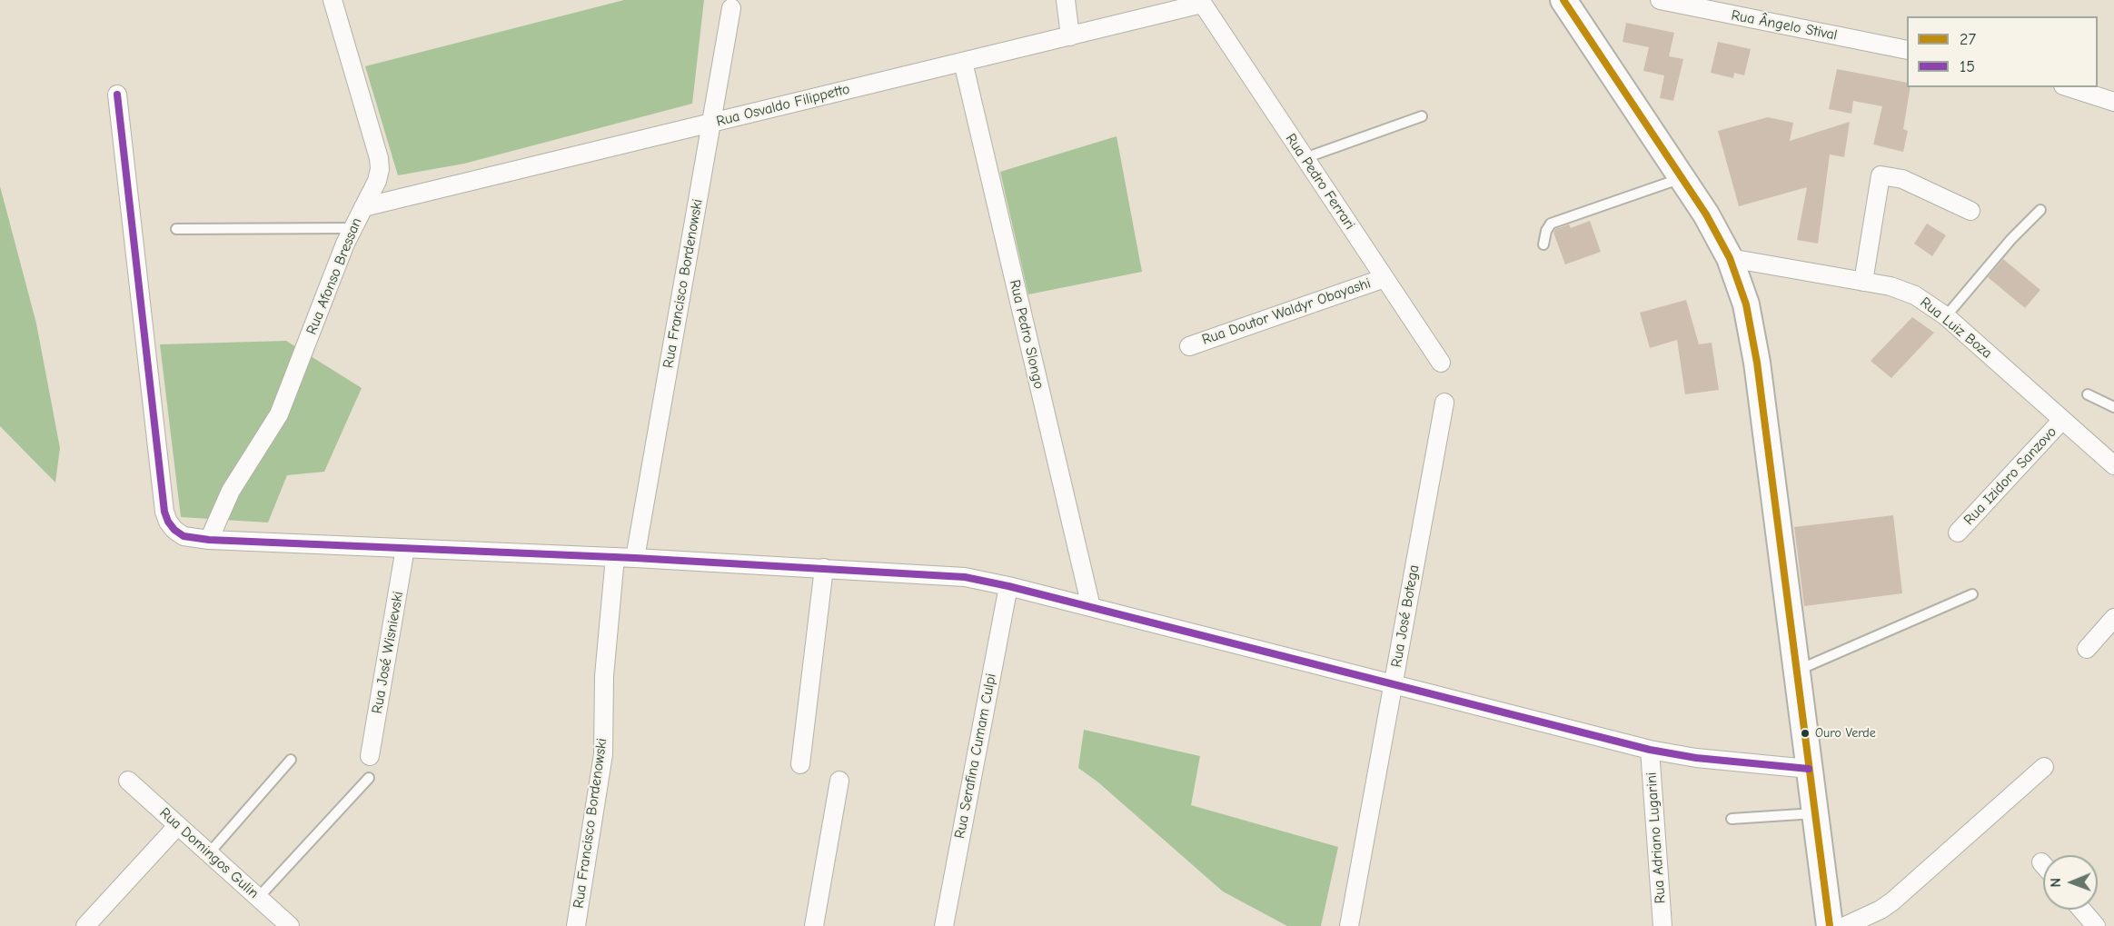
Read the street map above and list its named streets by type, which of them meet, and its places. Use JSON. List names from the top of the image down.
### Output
{
  "streets": {
    "street": [
      "Rua Ângelo Stival",
      "Rua Osvaldo Filippetto",
      "Rua Pedro Ferrari",
      "Rua Afonso Bressan",
      "Rua Francisco Bordenowski",
      "Rua Doutor Waldyr Obayashi",
      "Rua Luiz Boza",
      "Rua Pedro Slongo",
      "Rua Izidoro Sanzovo",
      "Rua José Botega",
      "Rua José Wisnievski",
      "Rua Serafina Cumam Culpi",
      "Rua Adriano Lugarini",
      "Rua Domingos Gulin"
    ]
  },
  "crossings": [
    ["Rua Osvaldo Filippetto", "Rua Pedro Ferrari"],
    ["Rua Osvaldo Filippetto", "Rua Afonso Bressan"],
    ["Rua Osvaldo Filippetto", "Rua Francisco Bordenowski"],
    ["Rua Osvaldo Filippetto", "Rua Pedro Slongo"],
    ["Rua Pedro Ferrari", "Rua Doutor Waldyr Obayashi"],
    ["Rua Luiz Boza", "Rua Izidoro Sanzovo"]
  ],
  "places": ["Ouro Verde"],
  "lines": ["transit line 27", "transit line 15"],
  "legend": ["27", "15"],
  "north": "left"
}
